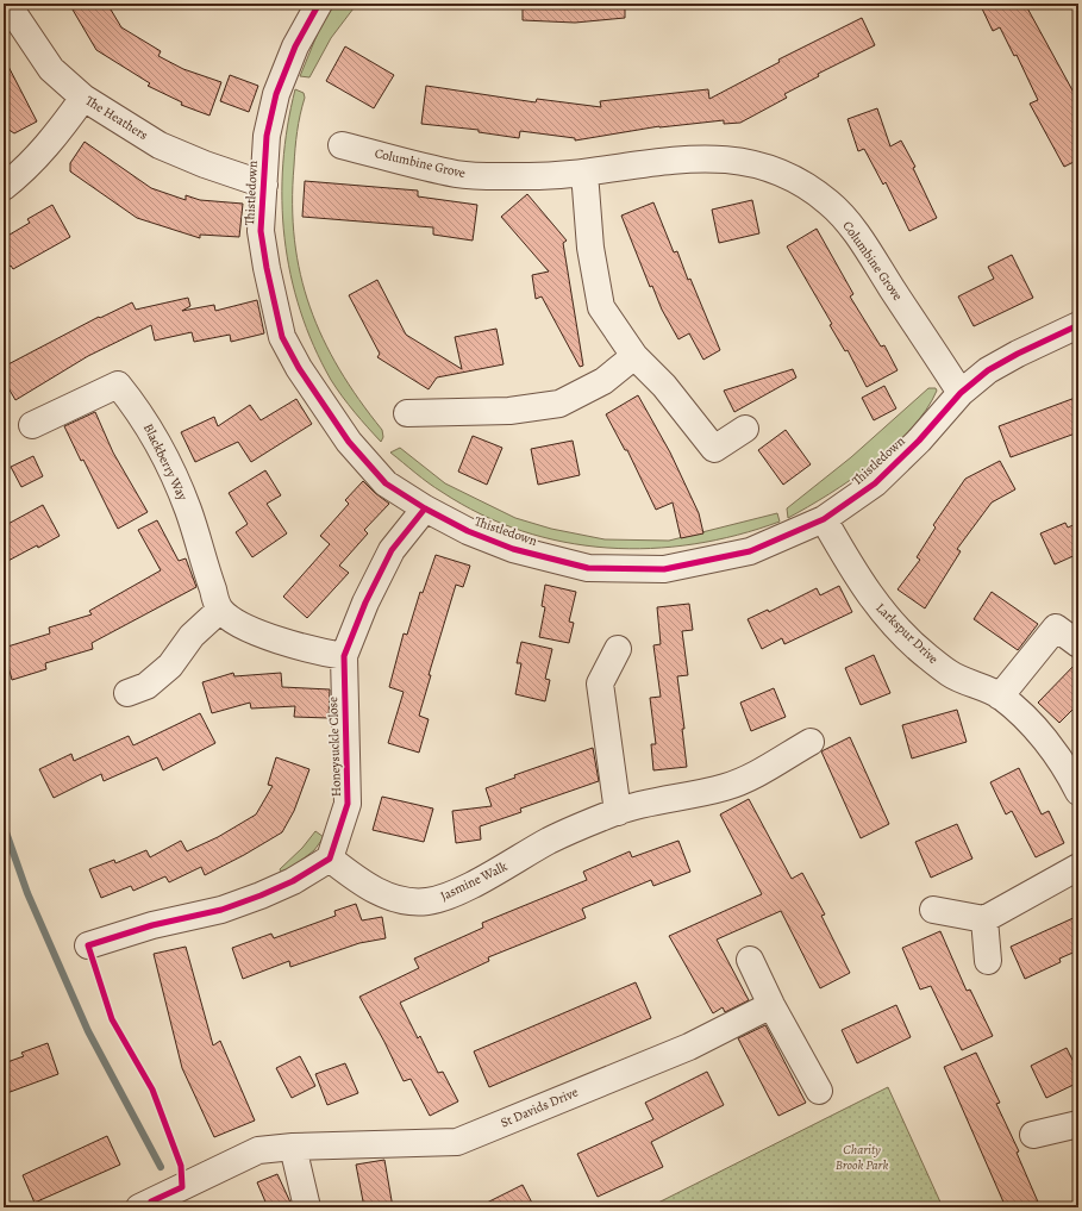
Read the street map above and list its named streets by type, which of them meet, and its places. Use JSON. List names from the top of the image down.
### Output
{
  "streets": {
    "street": [
      "The Heathers",
      "Columbine Grove",
      "Thistledown",
      "Blackberry Way",
      "Larkspur Drive",
      "Honeysuckle Close",
      "Jasmine Walk",
      "St Davids Drive"
    ]
  },
  "crossings": [
    ["The Heathers", "Thistledown"],
    ["Columbine Grove", "Thistledown"],
    ["Thistledown", "Larkspur Drive"],
    ["Thistledown", "Honeysuckle Close"],
    ["Honeysuckle Close", "Jasmine Walk"]
  ],
  "parks": ["Charity Brook Park"]
}
